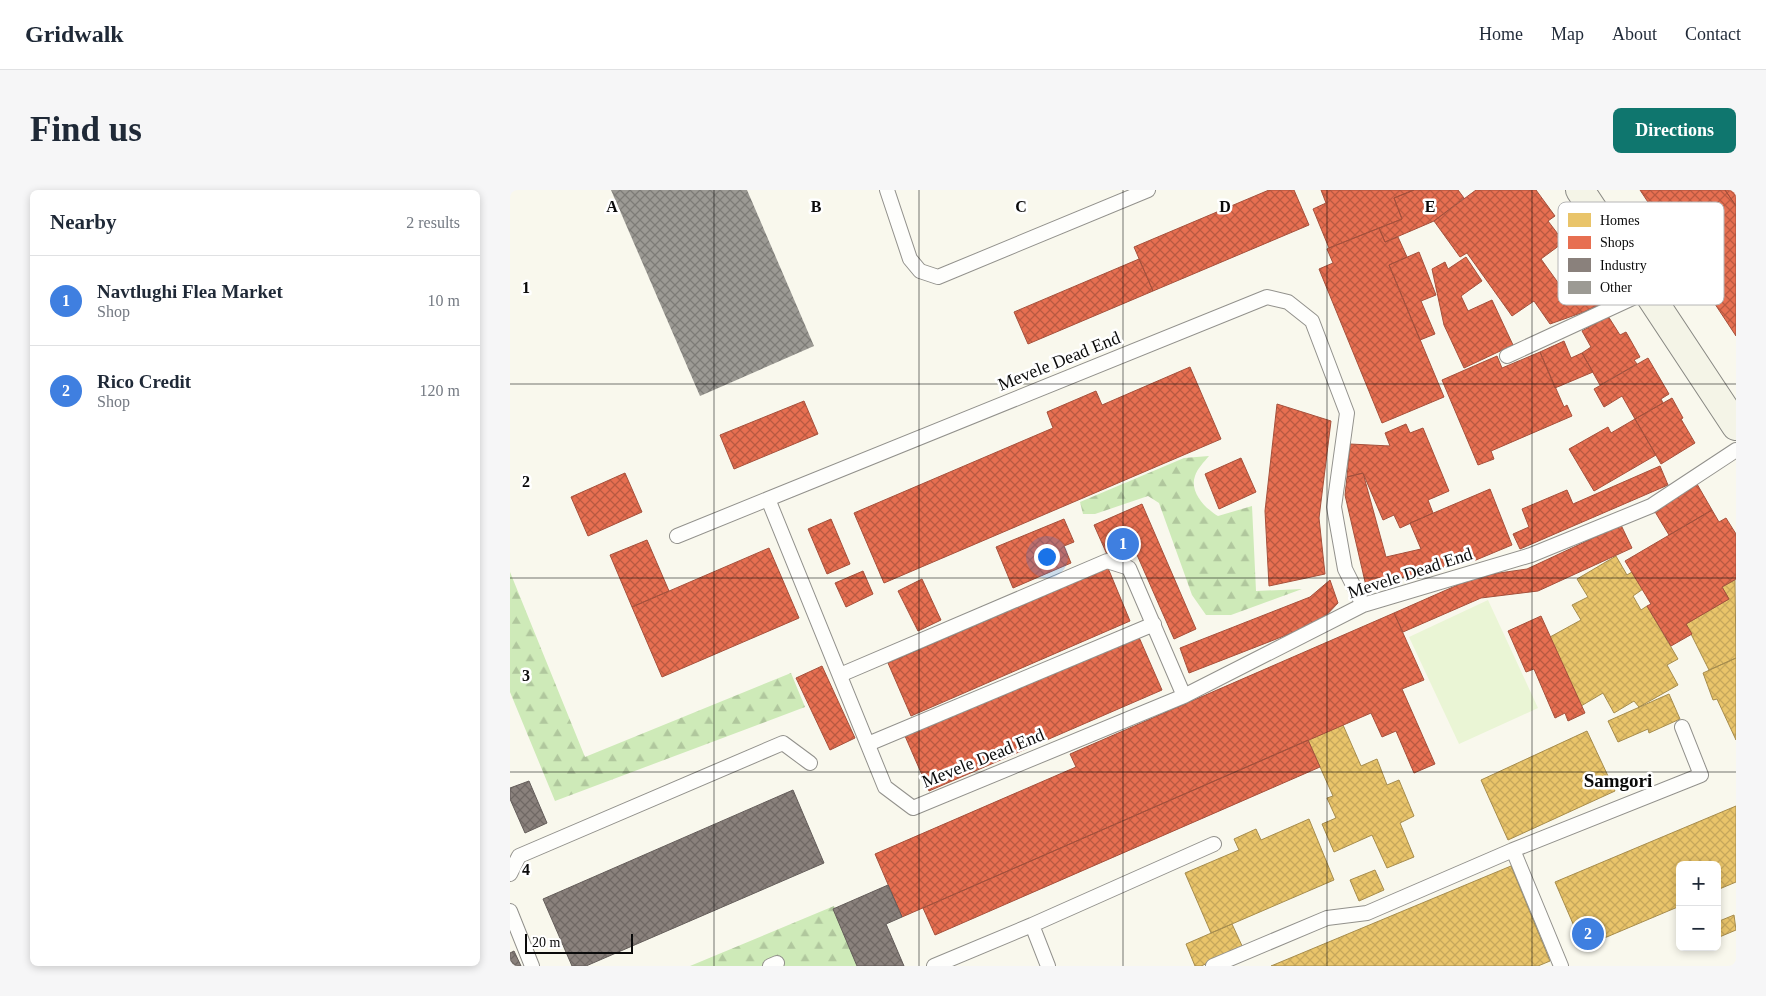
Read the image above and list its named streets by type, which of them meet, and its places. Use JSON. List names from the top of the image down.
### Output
{
  "streets": {
    "lane": ["Mevele Dead End"]
  },
  "districts": ["Samgori"],
  "legend": [
    "Homes",
    "Shops",
    "Industry",
    "Other"
  ],
  "scale_bar": "20 m",
  "page": {
    "header": "Gridwalk",
    "nav": [
      "Home",
      "Map",
      "About",
      "Contact"
    ],
    "buttons": "Directions",
    "title": "Find us",
    "heading": ["Nearby", "2 results"],
    "list": [
      {
        "mark": "1",
        "name": "Navtlughi Flea Market",
        "note": "Shop",
        "value": "10 m"
      },
      {
        "mark": "2",
        "name": "Rico Credit",
        "note": "Shop",
        "value": "120 m"
      }
    ],
    "pins": ["1", "2"],
    "map_buttons": ["+", "−"],
    "scale": "20 m"
  },
  "grid": {
    "columns": [
      "A",
      "B",
      "C",
      "D",
      "E"
    ],
    "rows": [
      "1",
      "2",
      "3",
      "4"
    ]
  }
}
